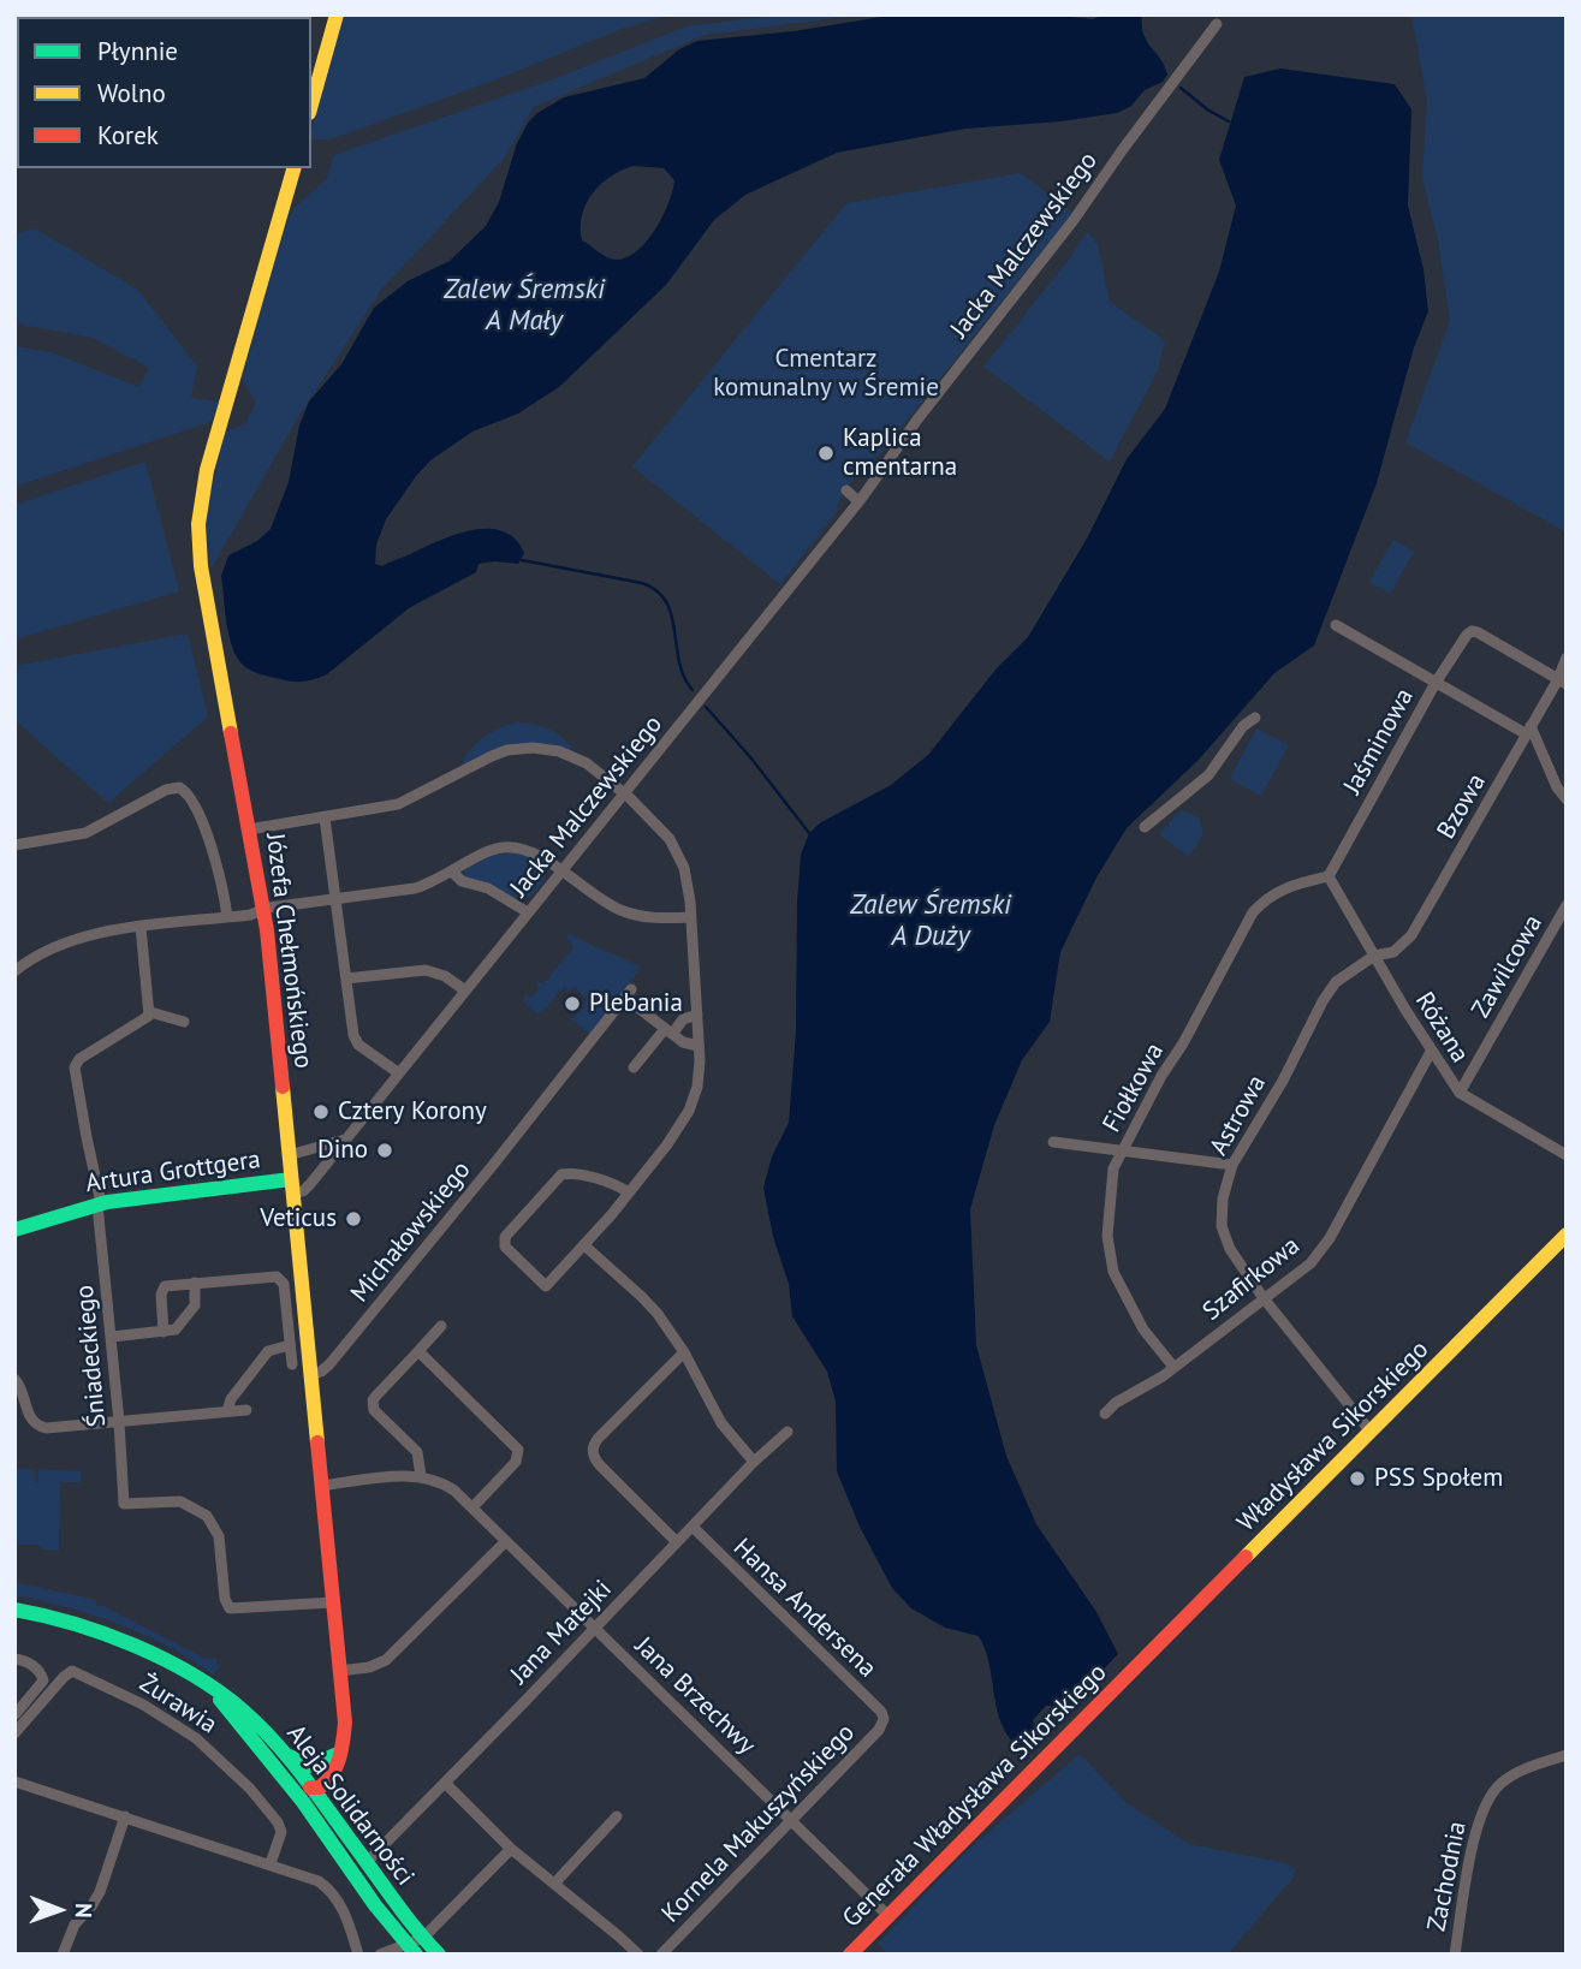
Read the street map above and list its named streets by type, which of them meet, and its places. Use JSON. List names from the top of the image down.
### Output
{
  "streets": {
    "street": [
      "Jacka Malczewskiego",
      "Jaśminowa",
      "Bzowa",
      "Józefa Chełmońskiego",
      "Zawilcowa",
      "Różana",
      "Fiołkowa",
      "Astrowa",
      "Artura Grottgera",
      "Michałowskiego",
      "Szafirkowa",
      "Śniadeckiego",
      "Władysława Sikorskiego",
      "Hansa Andersena",
      "Jana Matejki",
      "Jana Brzechwy",
      "Żurawia",
      "Generała Władysława Sikorskiego",
      "Aleja Solidarności",
      "Kornela Makuszyńskiego",
      "Zachodnia"
    ]
  },
  "crossings": [
    ["Jacka Malczewskiego", "Józefa Chełmońskiego"],
    ["Jacka Malczewskiego", "Artura Grottgera"],
    ["Jaśminowa", "Bzowa"],
    ["Jaśminowa", "Różana"],
    ["Jaśminowa", "Fiołkowa"],
    ["Bzowa", "Różana"],
    ["Bzowa", "Astrowa"],
    ["Józefa Chełmońskiego", "Artura Grottgera"],
    ["Józefa Chełmońskiego", "Michałowskiego"],
    ["Józefa Chełmońskiego", "Śniadeckiego"],
    ["Józefa Chełmońskiego", "Aleja Solidarności"],
    ["Zawilcowa", "Różana"],
    ["Różana", "Fiołkowa"],
    ["Różana", "Astrowa"],
    ["Różana", "Szafirkowa"],
    ["Fiołkowa", "Szafirkowa"],
    ["Astrowa", "Szafirkowa"],
    ["Astrowa", "Władysława Sikorskiego"],
    ["Artura Grottgera", "Śniadeckiego"],
    ["Władysława Sikorskiego", "Generała Władysława Sikorskiego"],
    ["Hansa Andersena", "Jana Matejki"],
    ["Hansa Andersena", "Kornela Makuszyńskiego"],
    ["Jana Matejki", "Jana Brzechwy"],
    ["Jana Matejki", "Aleja Solidarności"],
    ["Jana Brzechwy", "Generała Władysława Sikorskiego"],
    ["Jana Brzechwy", "Kornela Makuszyńskiego"]
  ],
  "water": ["Zalew Śremski A Mały", "Zalew Śremski A Duży"],
  "parks": ["Cmentarz komunalny w Śremie"],
  "places": [
    "Kaplica cmentarna",
    "Plebania",
    "Cztery Korony",
    "Dino",
    "Veticus",
    "PSS Społem"
  ],
  "legend": ["Płynnie", "Wolno", "Korek"],
  "north": "right"
}
